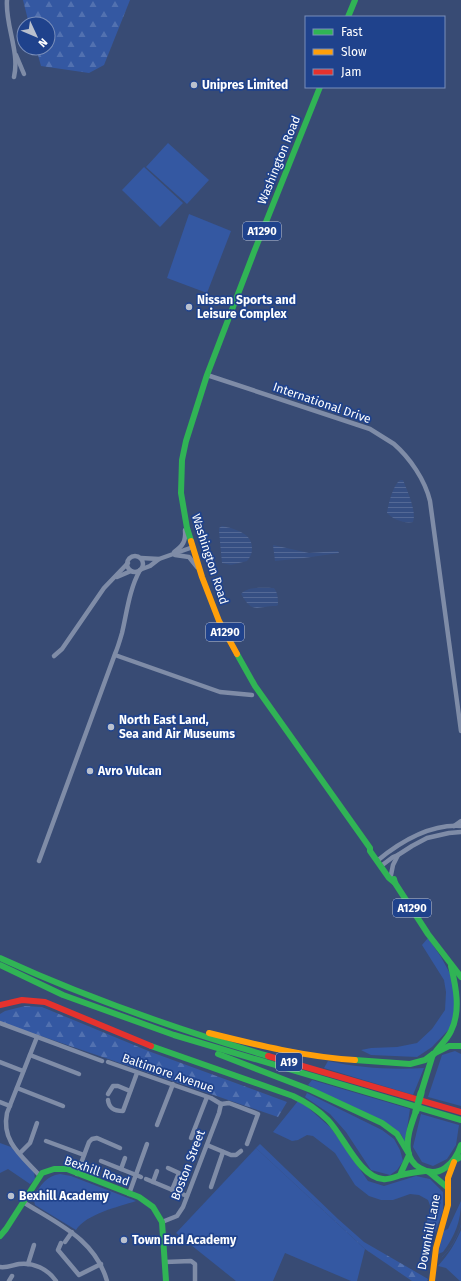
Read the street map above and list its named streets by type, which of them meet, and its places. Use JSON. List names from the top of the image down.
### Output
{
  "streets": {
    "main road": [
      "Washington Road",
      "A1290",
      "A19",
      "Bexhill Road",
      "Downhill Lane"
    ],
    "street": ["International Drive", "Baltimore Avenue", "Boston Street"]
  },
  "crossings": [
    ["Washington Road", "A1290"],
    ["Washington Road", "International Drive"],
    ["A1290", "Downhill Lane"],
    ["A19", "Downhill Lane"],
    ["Baltimore Avenue", "Boston Street"],
    ["Boston Street", "Bexhill Road"]
  ],
  "places": [
    "Unipres Limited",
    "Nissan Sports and Leisure Complex",
    "North East Land, Sea and Air Museums",
    "Avro Vulcan",
    "Bexhill Academy",
    "Town End Academy"
  ],
  "legend": ["Fast", "Slow", "Jam"],
  "north": "bottom right"
}
